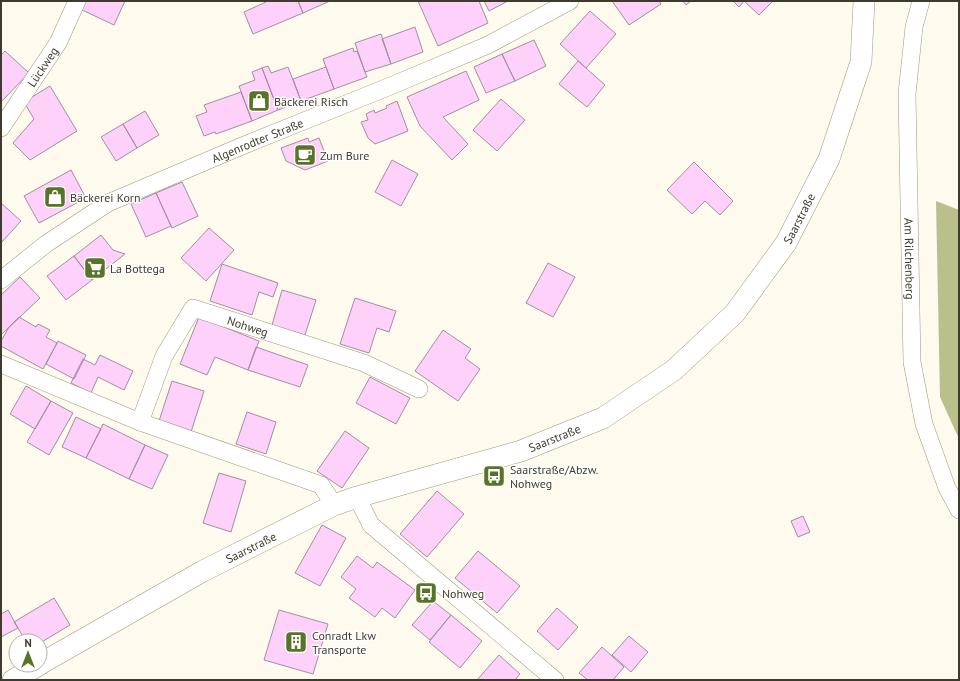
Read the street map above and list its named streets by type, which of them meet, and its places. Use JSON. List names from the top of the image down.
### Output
{
  "streets": {
    "street": [
      "Lückweg",
      "Algenrodter Straße",
      "Saarstraße",
      "Am Rilchenberg",
      "Nohweg"
    ]
  },
  "places": {
    "shop": ["Bäckerei Risch", "Bäckerei Korn"],
    "cafe": ["Zum Bure"],
    "supermarket": ["La Bottega"],
    "bus stop": ["Saarstraße/Abzw. Nohweg", "Nohweg"],
    "building": ["Conradt Lkw Transporte"]
  },
  "north": "top"
}
